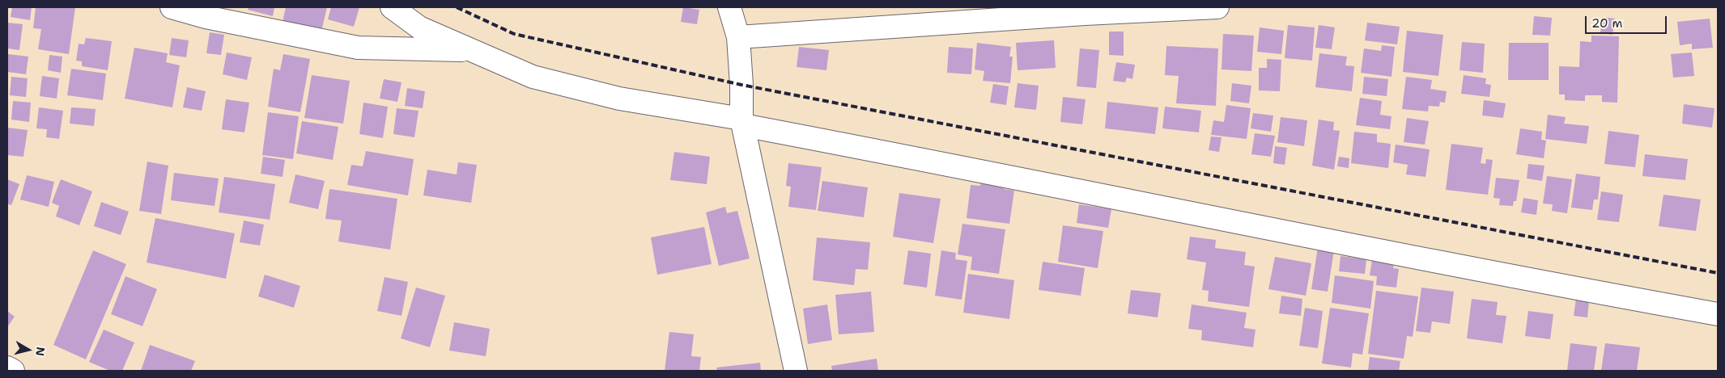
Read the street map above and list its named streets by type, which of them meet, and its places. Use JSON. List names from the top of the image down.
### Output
{
  "scale_bar": "20 m",
  "north": "right"
}
